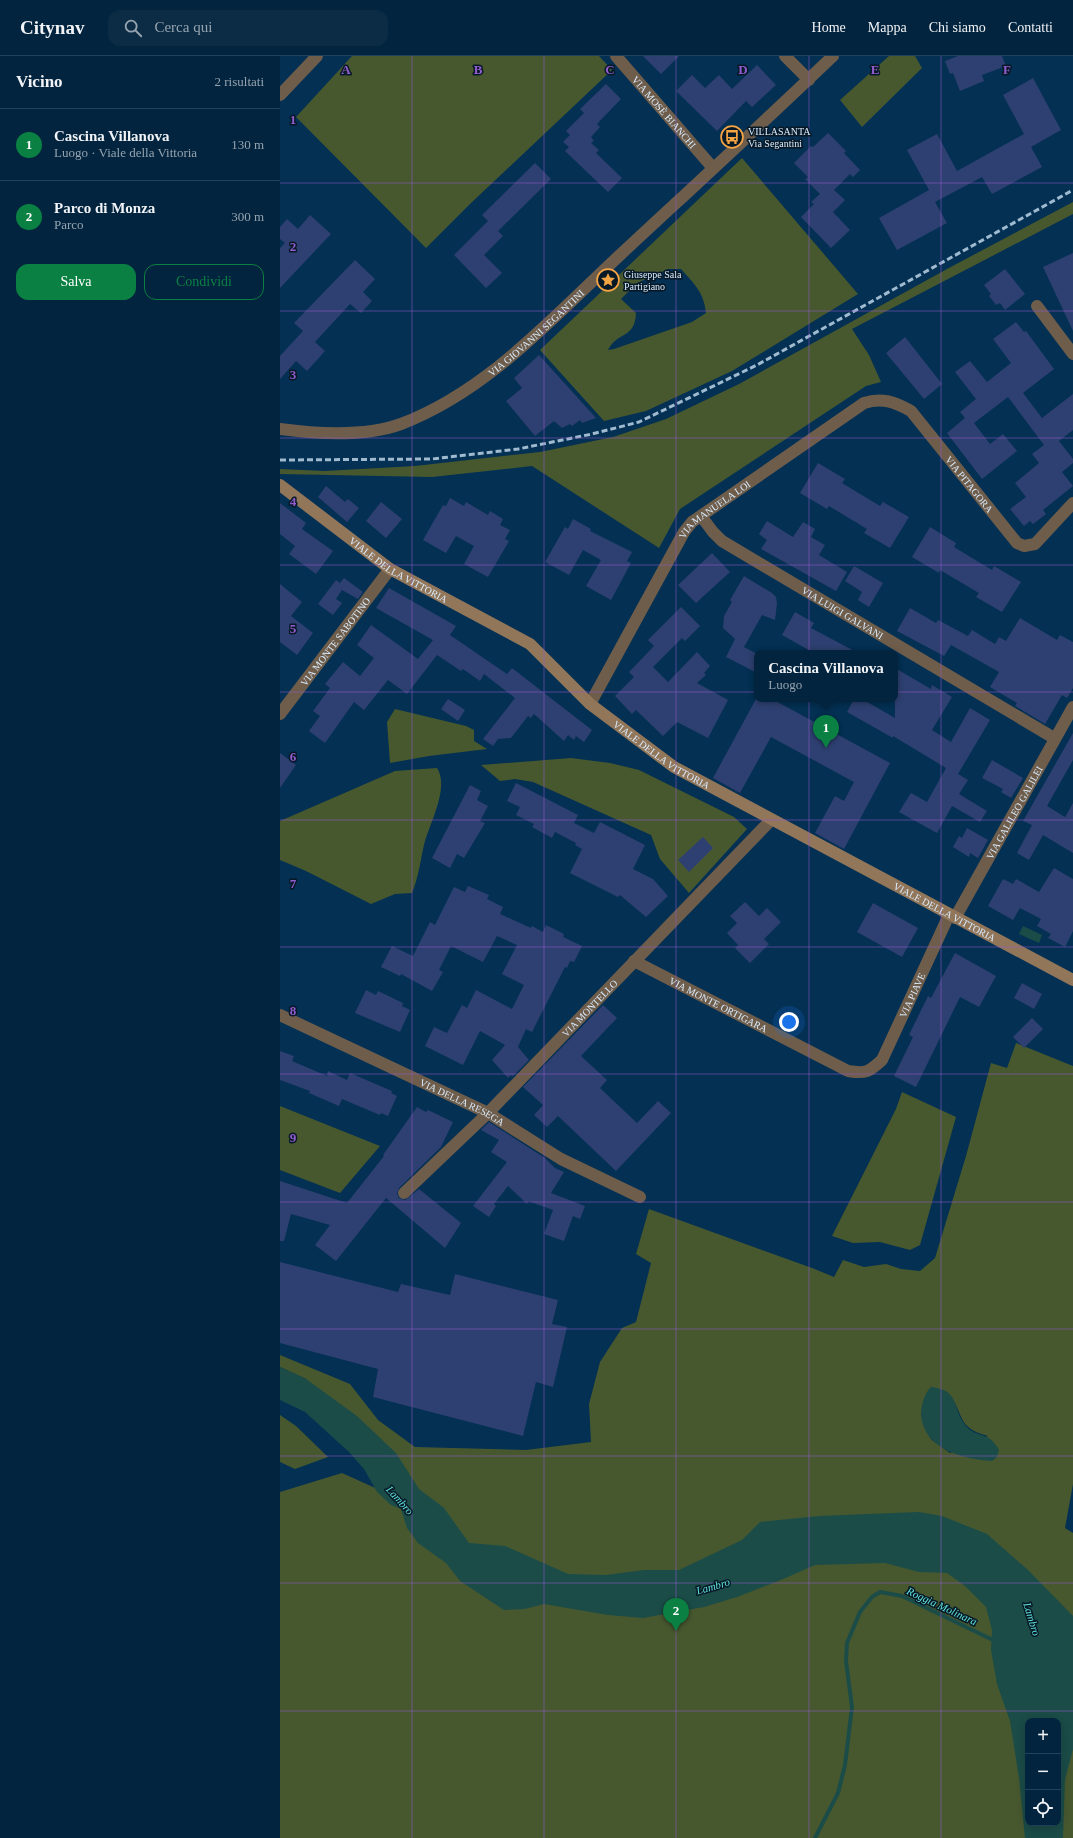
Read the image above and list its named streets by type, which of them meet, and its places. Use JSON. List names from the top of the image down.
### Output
{
  "streets": {
    "street": [
      "VIA MOSÈ BIANCHI",
      "VIA GIOVANNI SEGANTINI",
      "VIA PITAGORA",
      "VIA MANUELA LOI",
      "VIALE DELLA VITTORIA",
      "VIA LUIGI GALVANI",
      "VIA MONTE SABOTINO",
      "VIA GALILEO GALILEI",
      "VIA PIAVE",
      "VIA MONTE ORTIGARA",
      "VIA MONTELLO",
      "VIA DELLA RESEGA"
    ]
  },
  "crossings": [
    ["VIA MOSÈ BIANCHI", "VIA GIOVANNI SEGANTINI"],
    ["VIA PITAGORA", "VIA MANUELA LOI"],
    ["VIA MANUELA LOI", "VIALE DELLA VITTORIA"],
    ["VIA MANUELA LOI", "VIA LUIGI GALVANI"],
    ["VIALE DELLA VITTORIA", "VIA MONTE SABOTINO"],
    ["VIALE DELLA VITTORIA", "VIA GALILEO GALILEI"],
    ["VIALE DELLA VITTORIA", "VIA PIAVE"],
    ["VIALE DELLA VITTORIA", "VIA MONTELLO"],
    ["VIA LUIGI GALVANI", "VIA GALILEO GALILEI"],
    ["VIA GALILEO GALILEI", "VIA PIAVE"],
    ["VIA PIAVE", "VIA MONTE ORTIGARA"],
    ["VIA MONTE ORTIGARA", "VIA MONTELLO"],
    ["VIA MONTELLO", "VIA DELLA RESEGA"]
  ],
  "water": ["Lambro", "Roggia Molinara"],
  "places": {
    "bus stop": ["VILLASANTA Via Segantini"],
    "place": ["Giuseppe Sala Partigiano"]
  },
  "page": {
    "header": "Citynav",
    "search": "Cerca qui",
    "nav": [
      "Home",
      "Mappa",
      "Chi siamo",
      "Contatti"
    ],
    "heading": ["Vicino", "2 risultati"],
    "list": [
      {
        "mark": "1",
        "name": "Cascina Villanova",
        "note": "Luogo · Viale della Vittoria",
        "value": "130 m"
      },
      {
        "mark": "2",
        "name": "Parco di Monza",
        "note": "Parco",
        "value": "300 m"
      }
    ],
    "buttons": ["Salva", "Condividi"],
    "popup": ["Cascina Villanova", "Luogo"],
    "pins": ["1", "2"],
    "map_buttons": ["+", "−"]
  },
  "grid": {
    "columns": [
      "A",
      "B",
      "C",
      "D",
      "E",
      "F"
    ],
    "rows": [
      "1",
      "2",
      "3",
      "4",
      "5",
      "6",
      "7",
      "8",
      "9"
    ]
  }
}
